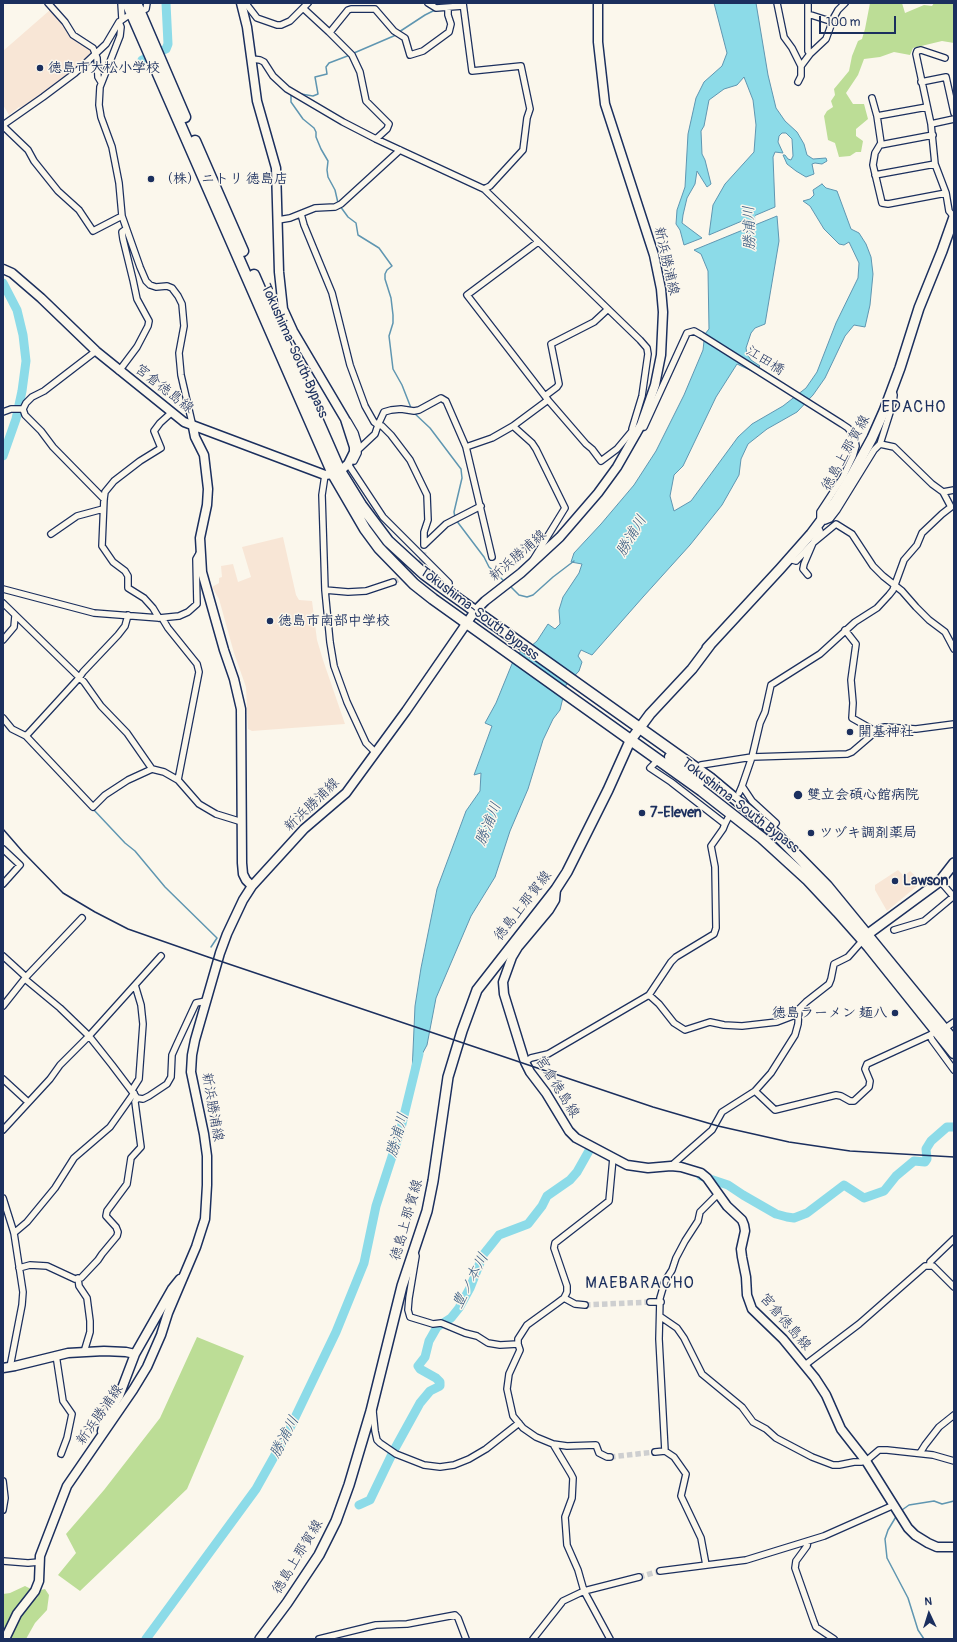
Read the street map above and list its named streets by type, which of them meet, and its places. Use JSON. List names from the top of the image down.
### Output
{
  "streets": {
    "highway": ["Tokushima-South Bypass"],
    "main road": ["新浜勝浦線", "宮倉徳島線", "徳島上那賀線"],
    "street": ["江田橋"]
  },
  "crossings": [
    ["新浜勝浦線", "Tokushima-South Bypass"],
    ["新浜勝浦線", "江田橋"],
    ["Tokushima-South Bypass", "宮倉徳島線"],
    ["Tokushima-South Bypass", "徳島上那賀線"],
    ["江田橋", "徳島上那賀線"],
    ["宮倉徳島線", "徳島上那賀線"]
  ],
  "districts": ["EDACHO", "MAEBARACHO"],
  "water": ["勝浦川", "豊ノ本川"],
  "places": [
    "徳島市大松小学校",
    "（株）ニトリ 徳島店",
    "徳島市南部中学校",
    "開基神社",
    "雙立会碩心館病院",
    "7-Eleven",
    "ツヅキ調剤薬局",
    "Lawson",
    "徳島ラーメン 麺八"
  ],
  "scale_bar": "100 m",
  "north": "top"
}
